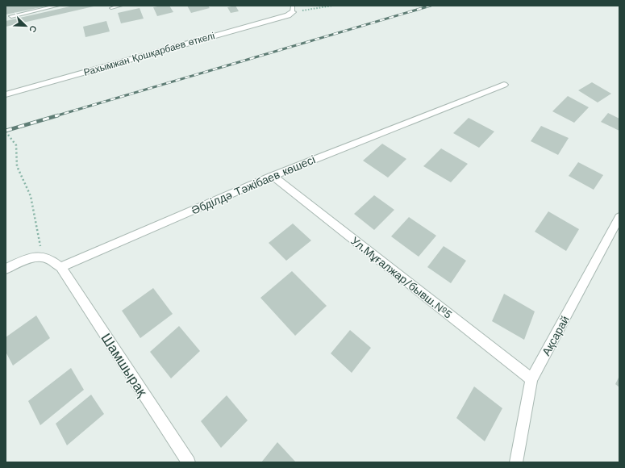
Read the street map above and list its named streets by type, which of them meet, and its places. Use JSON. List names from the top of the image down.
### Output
{
  "streets": {
    "street": [
      "Рахымжан Қошқарбаев өткелі",
      "Әбділдә Тәжібаев көшесі",
      "Ул.Мұғалжар/бывш.№5",
      "Ақсарай",
      "Шамшырақ"
    ]
  },
  "crossings": [
    ["Әбділдә Тәжібаев көшесі", "Ул.Мұғалжар/бывш.№5"],
    ["Әбділдә Тәжібаев көшесі", "Шамшырақ"],
    ["Ул.Мұғалжар/бывш.№5", "Ақсарай"]
  ],
  "north": "bottom right"
}
